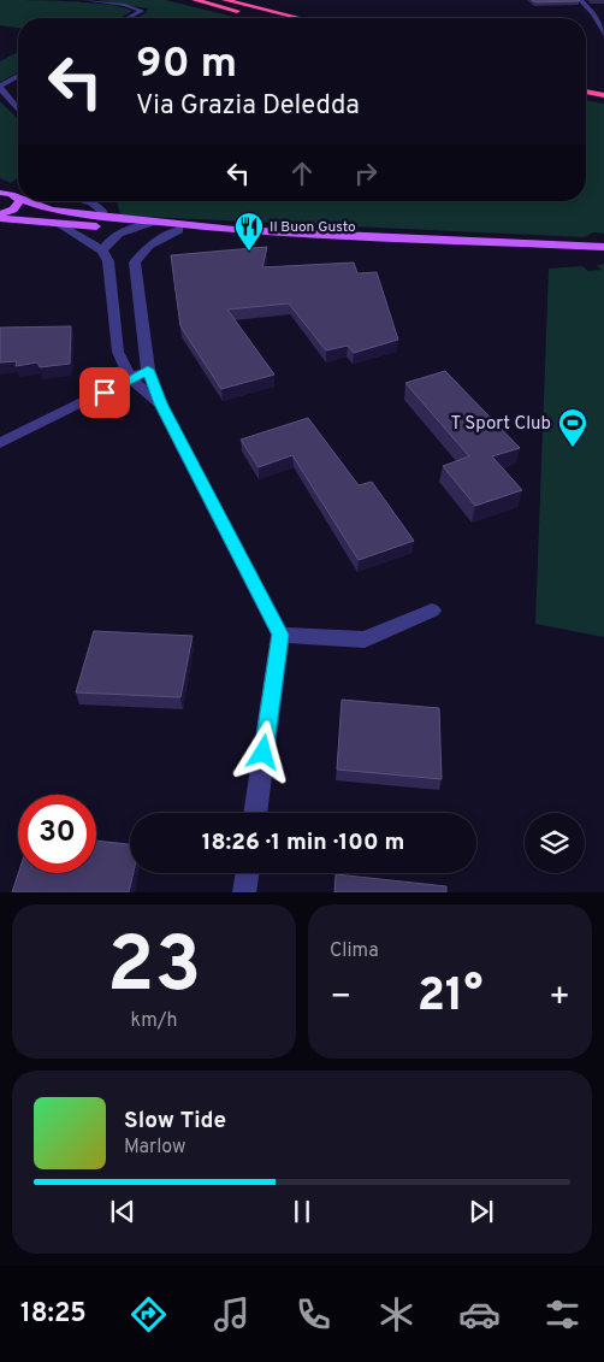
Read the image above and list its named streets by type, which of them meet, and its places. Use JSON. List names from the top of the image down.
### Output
{
  "places": {
    "restaurant": ["Il Buon Gusto"],
    "sports": ["T Sport Club"]
  },
  "page": {
    "turn": ["90 m", "Via Grazia Deledda"],
    "limit": "30",
    "trip": "18:26 · 1 min · 100 m",
    "tile": [
      ["23", "km/h"],
      "Clima"
    ],
    "heat": ["−", "21°", "+"],
    "song": ["Slow Tide", "Marlow"],
    "tabs": "18:25"
  }
}
